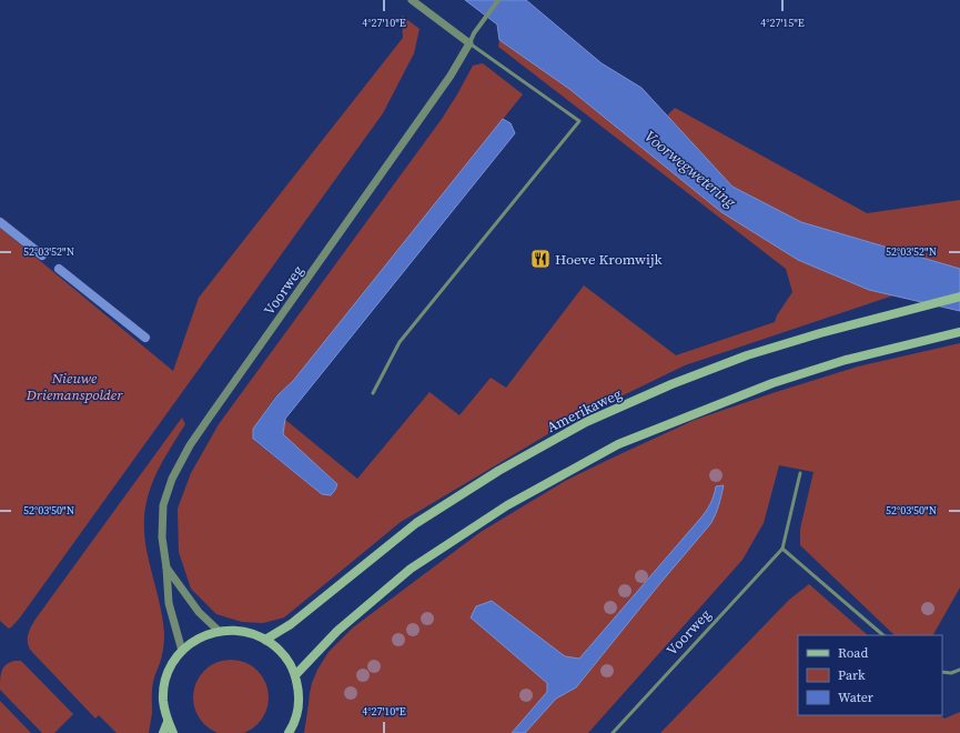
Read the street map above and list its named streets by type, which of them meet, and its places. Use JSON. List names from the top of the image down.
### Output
{
  "streets": {
    "main road": ["Amerikaweg"],
    "street": ["Voorweg"]
  },
  "water": ["Voorwegwetering"],
  "parks": ["Nieuwe Driemanspolder"],
  "places": {
    "restaurant": ["Hoeve Kromwijk"]
  },
  "legend": ["Road", "Park", "Water"],
  "coordinates": [
    "4°27'10\"E",
    "4°27'15\"E",
    "52°03'52\"N",
    "52°03'50\"N"
  ]
}
